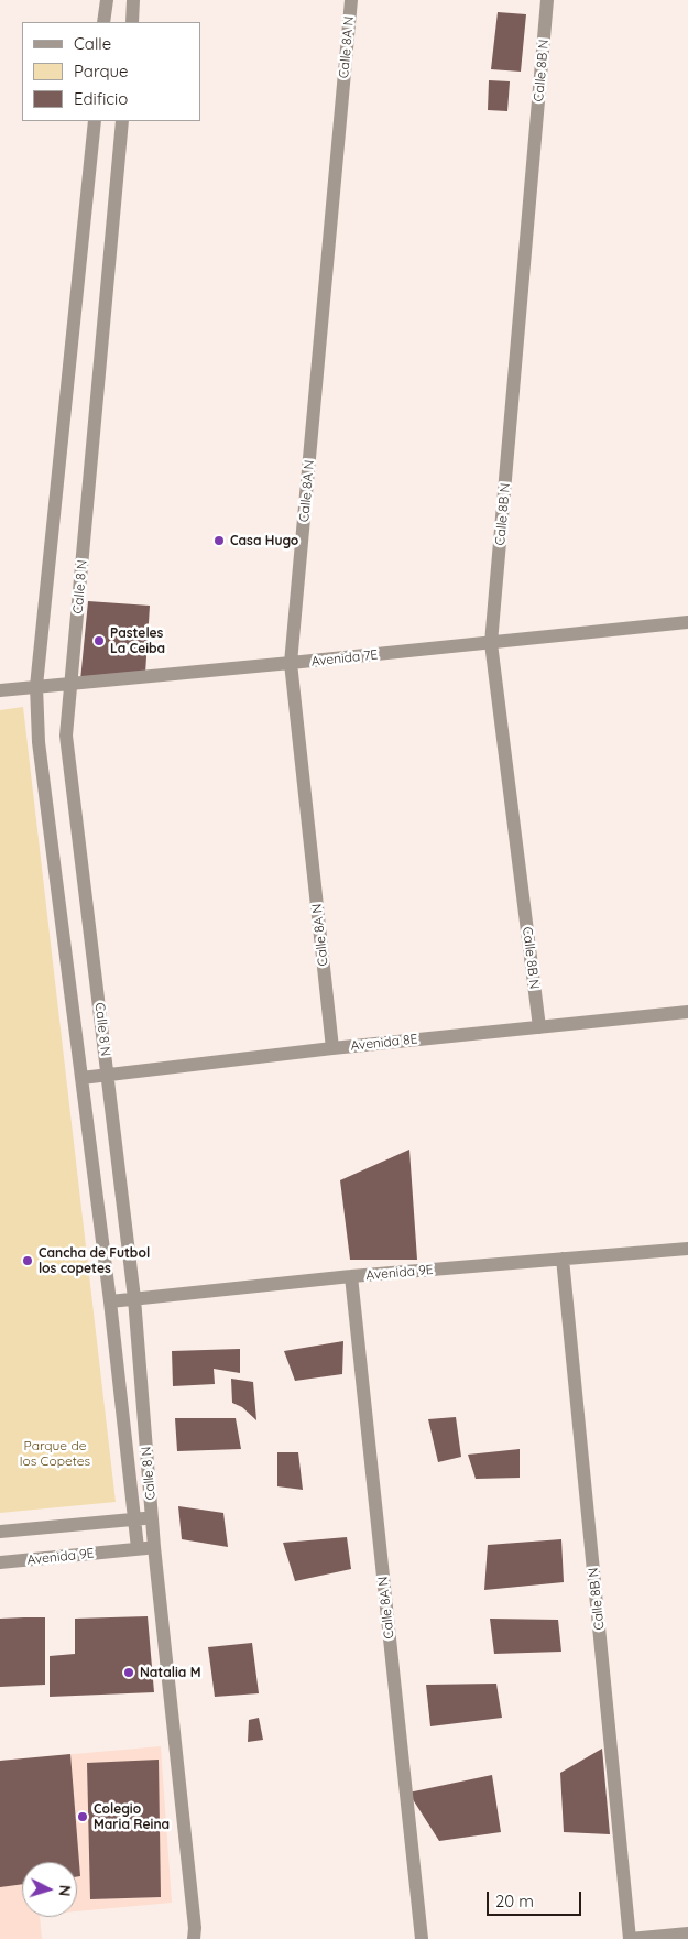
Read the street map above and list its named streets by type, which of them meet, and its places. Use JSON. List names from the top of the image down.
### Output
{
  "streets": {
    "street": [
      "Calle 8A N",
      "Calle 8B N",
      "Calle 8 N",
      "Avenida 7E",
      "Avenida 8E",
      "Avenida 9E"
    ]
  },
  "crossings": [
    ["Calle 8A N", "Avenida 7E"],
    ["Calle 8A N", "Avenida 8E"],
    ["Calle 8A N", "Avenida 9E"],
    ["Calle 8B N", "Avenida 7E"],
    ["Calle 8B N", "Avenida 8E"],
    ["Calle 8B N", "Avenida 9E"],
    ["Calle 8 N", "Avenida 7E"],
    ["Calle 8 N", "Avenida 8E"],
    ["Calle 8 N", "Avenida 9E"]
  ],
  "parks": ["Parque de los Copetes"],
  "places": [
    "Casa Hugo",
    "Pasteles La Ceiba",
    "Cancha de Futbol los copetes",
    "Natalia M",
    "Colegio Maria Reina"
  ],
  "legend": ["Calle", "Parque", "Edificio"],
  "scale_bar": "20 m",
  "north": "right"
}
